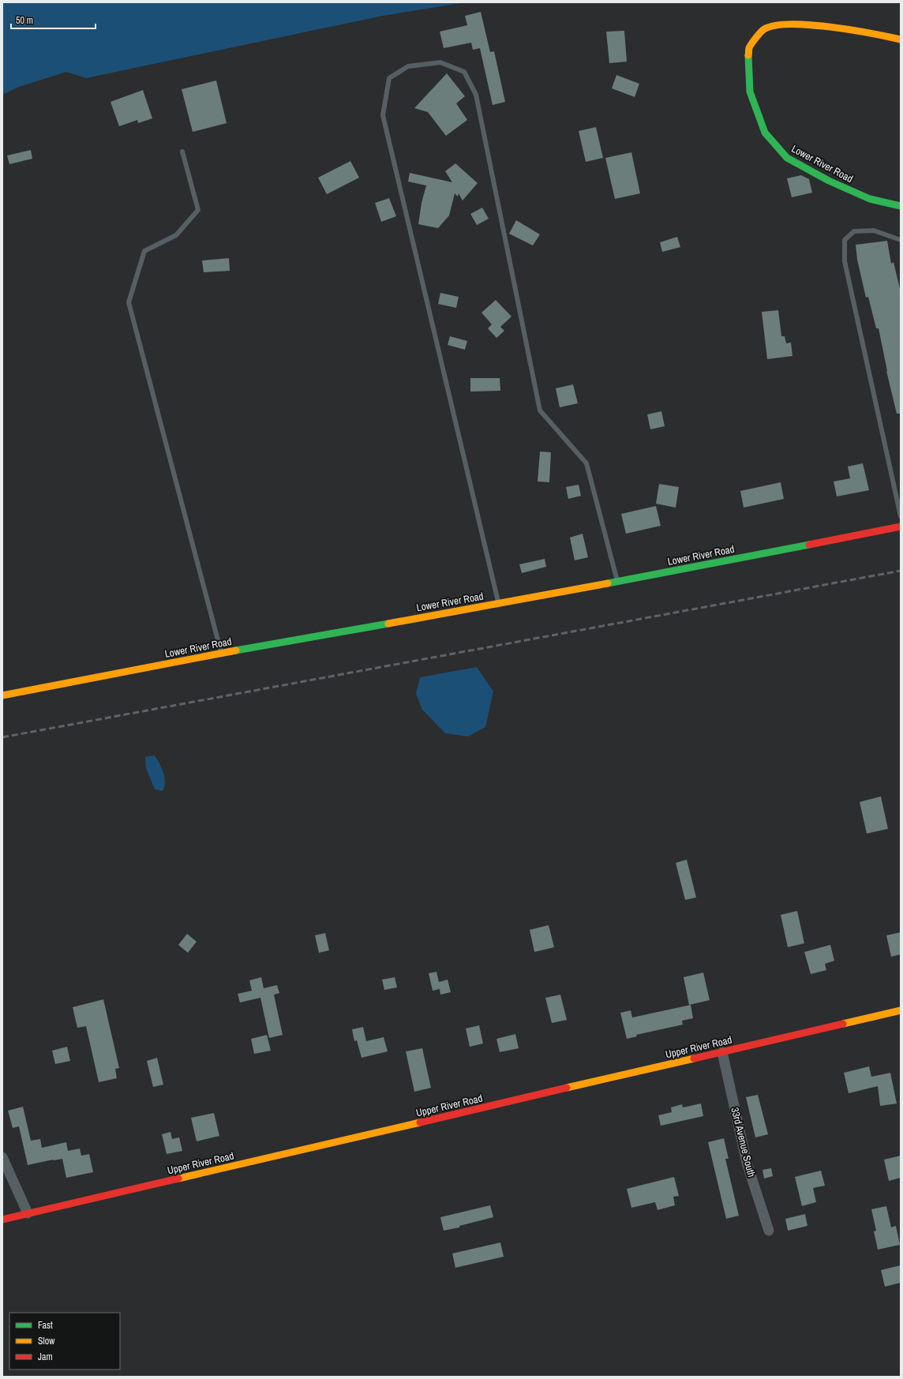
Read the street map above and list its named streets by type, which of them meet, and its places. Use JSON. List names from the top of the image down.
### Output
{
  "streets": {
    "street": ["Lower River Road", "Upper River Road", "33rd Avenue South"]
  },
  "crossings": [
    ["Upper River Road", "33rd Avenue South"]
  ],
  "legend": ["Fast", "Slow", "Jam"],
  "scale_bar": "50 m"
}
